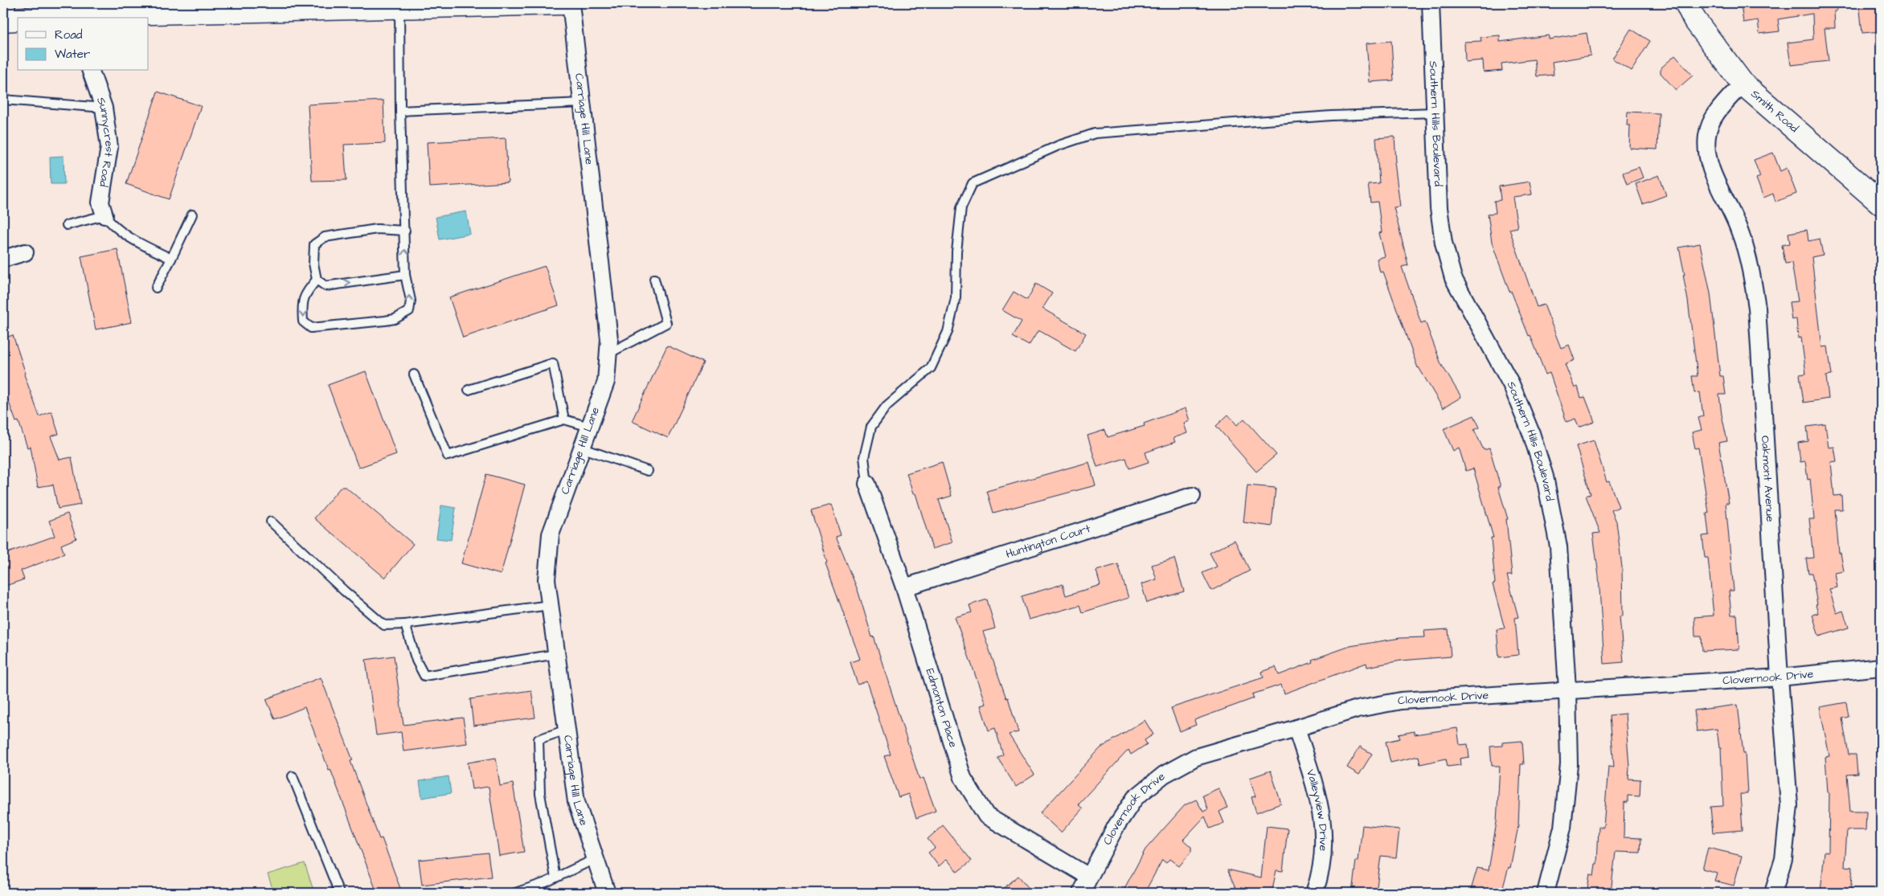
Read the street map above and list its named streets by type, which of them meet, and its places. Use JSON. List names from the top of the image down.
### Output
{
  "streets": {
    "main road": ["Smith Road"],
    "street": [
      "Carriage Hill Lane",
      "Southern Hills Boulevard",
      "Sunnycrest Road",
      "Oakmont Avenue",
      "Huntington Court",
      "Clovernook Drive",
      "Edmonton Place",
      "Valleyview Drive"
    ]
  },
  "crossings": [
    ["Smith Road", "Oakmont Avenue"],
    ["Southern Hills Boulevard", "Clovernook Drive"],
    ["Oakmont Avenue", "Clovernook Drive"],
    ["Huntington Court", "Edmonton Place"],
    ["Clovernook Drive", "Edmonton Place"],
    ["Clovernook Drive", "Valleyview Drive"]
  ],
  "legend": ["Road", "Water"]
}
